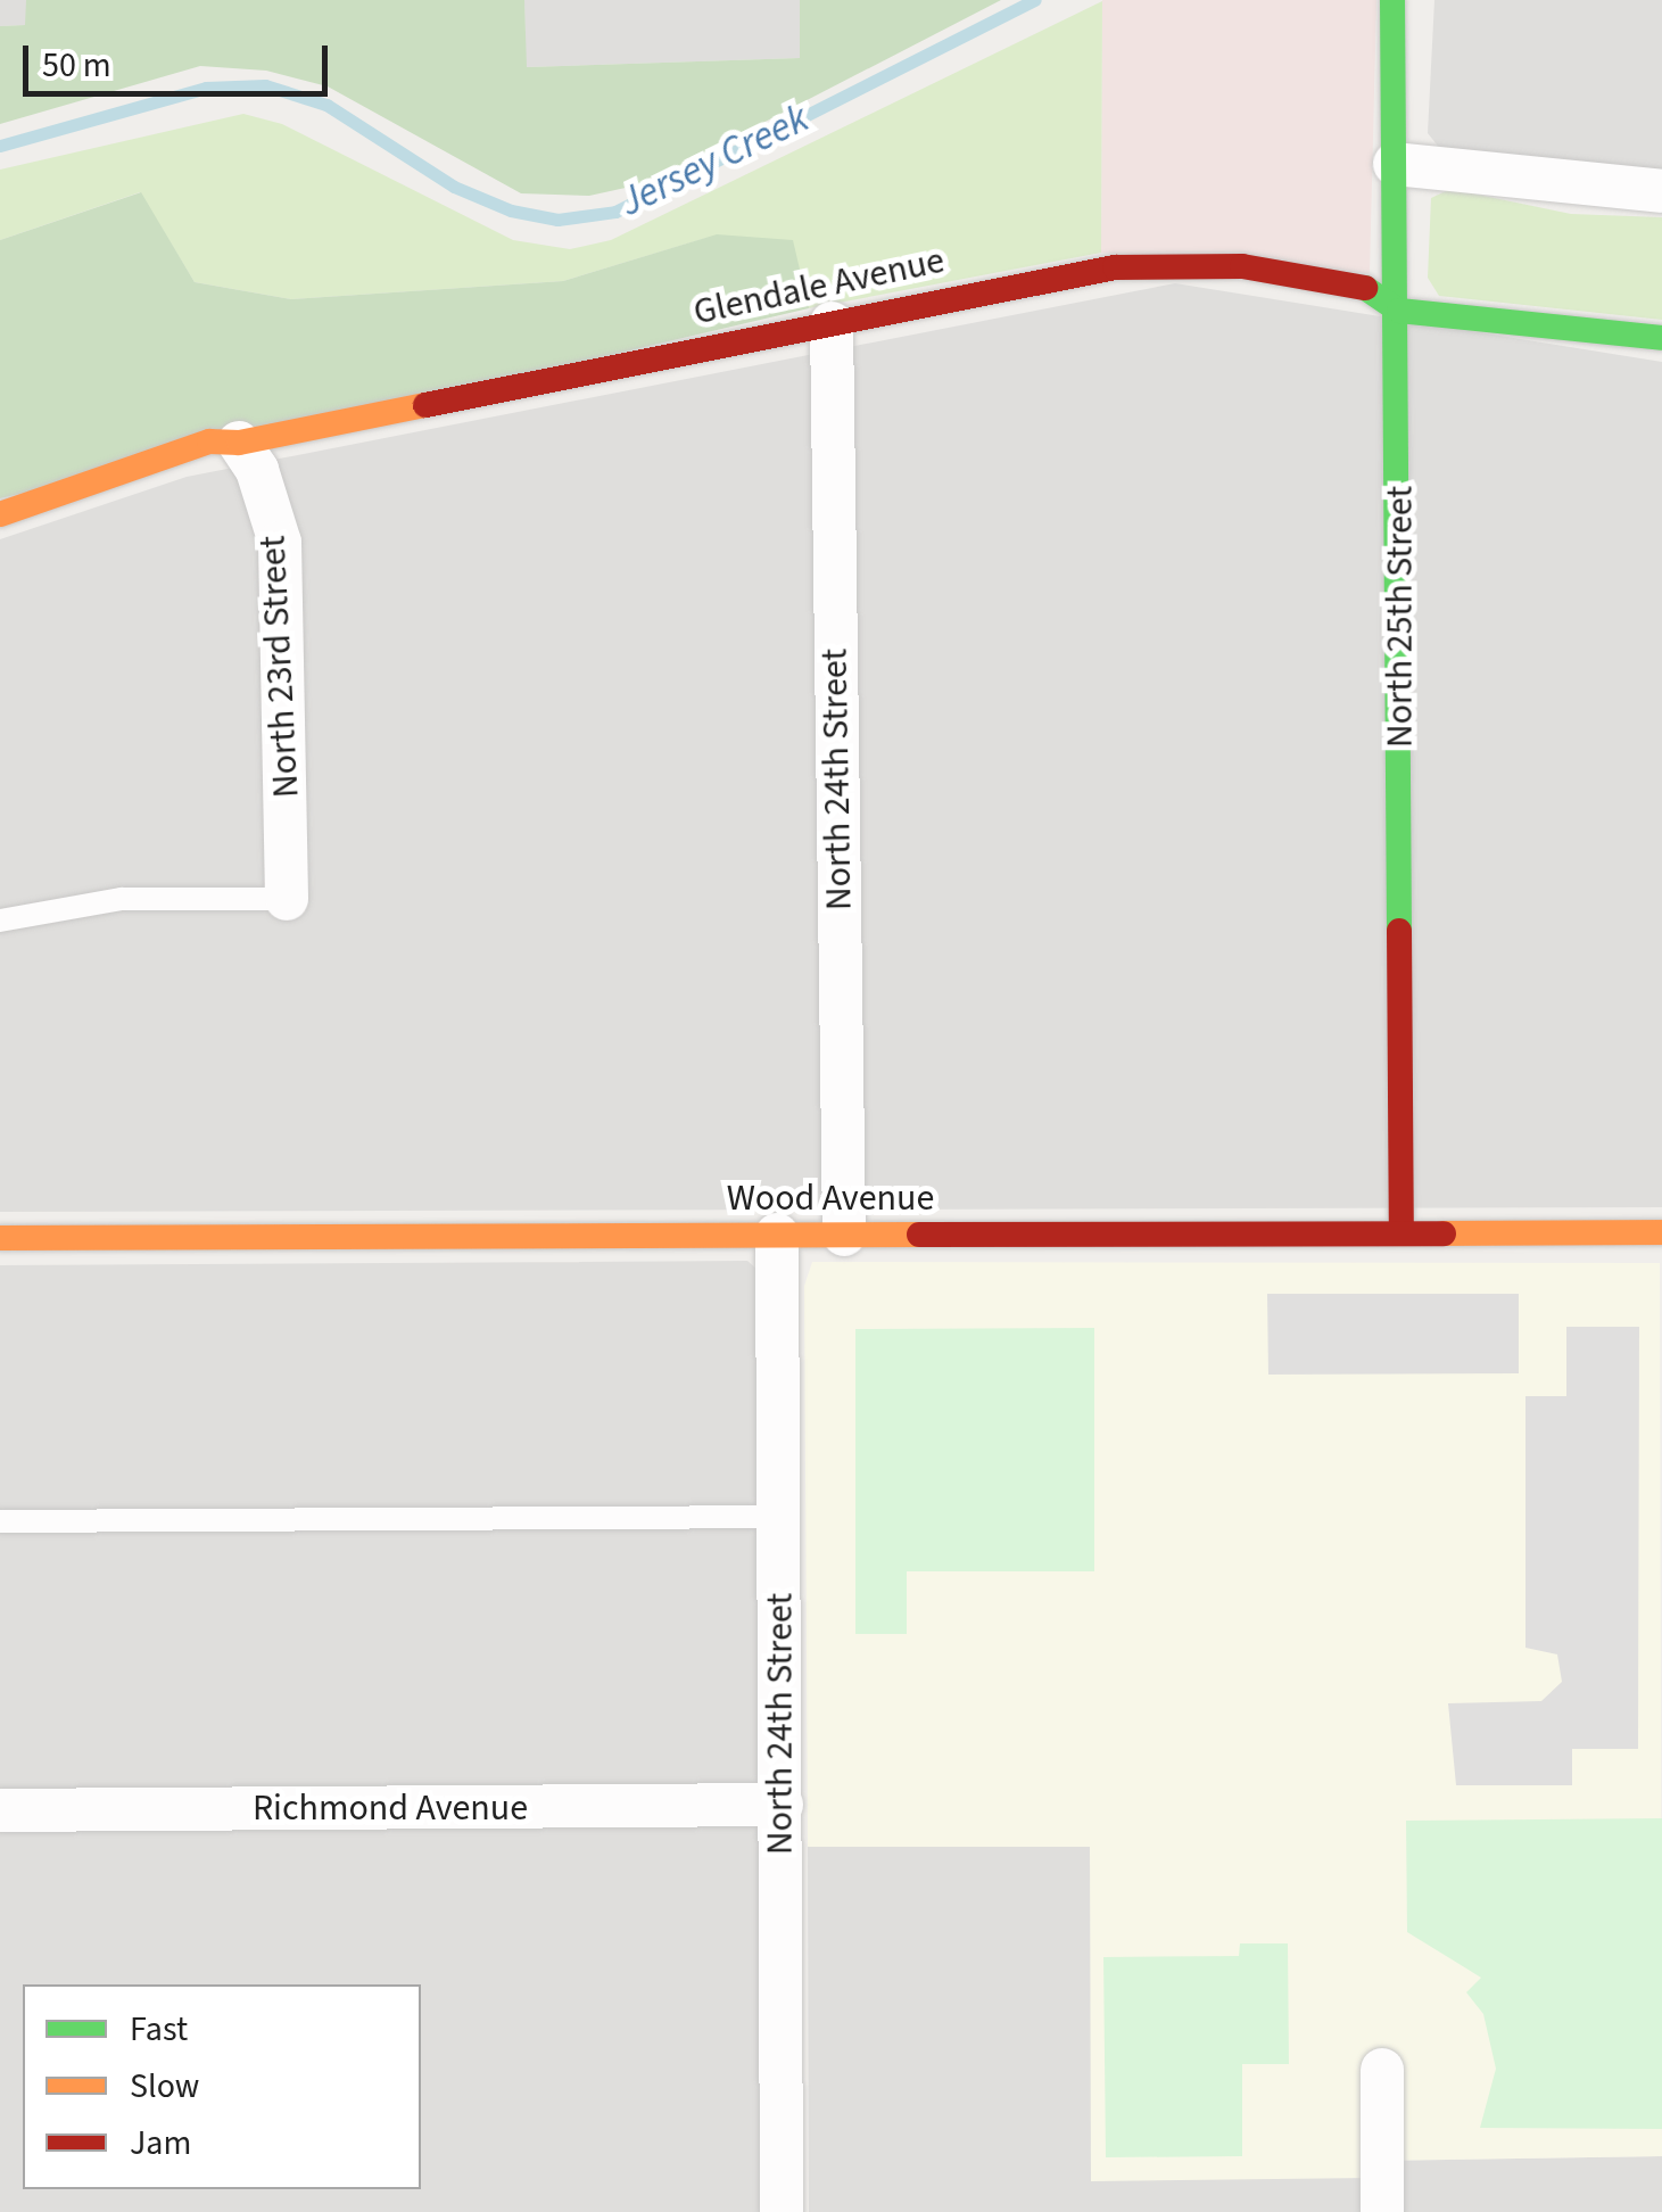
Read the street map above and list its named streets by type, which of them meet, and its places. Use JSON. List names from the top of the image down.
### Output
{
  "streets": {
    "street": [
      "Glendale Avenue",
      "North 25th Street",
      "North 23rd Street",
      "North 24th Street",
      "Wood Avenue",
      "Richmond Avenue"
    ]
  },
  "crossings": [
    ["Glendale Avenue", "North 25th Street"],
    ["Glendale Avenue", "North 23rd Street"],
    ["Glendale Avenue", "North 24th Street"],
    ["North 25th Street", "Wood Avenue"],
    ["North 24th Street", "Wood Avenue"],
    ["North 24th Street", "Richmond Avenue"]
  ],
  "water": ["Jersey Creek"],
  "legend": ["Fast", "Slow", "Jam"],
  "scale_bar": "50 m"
}
